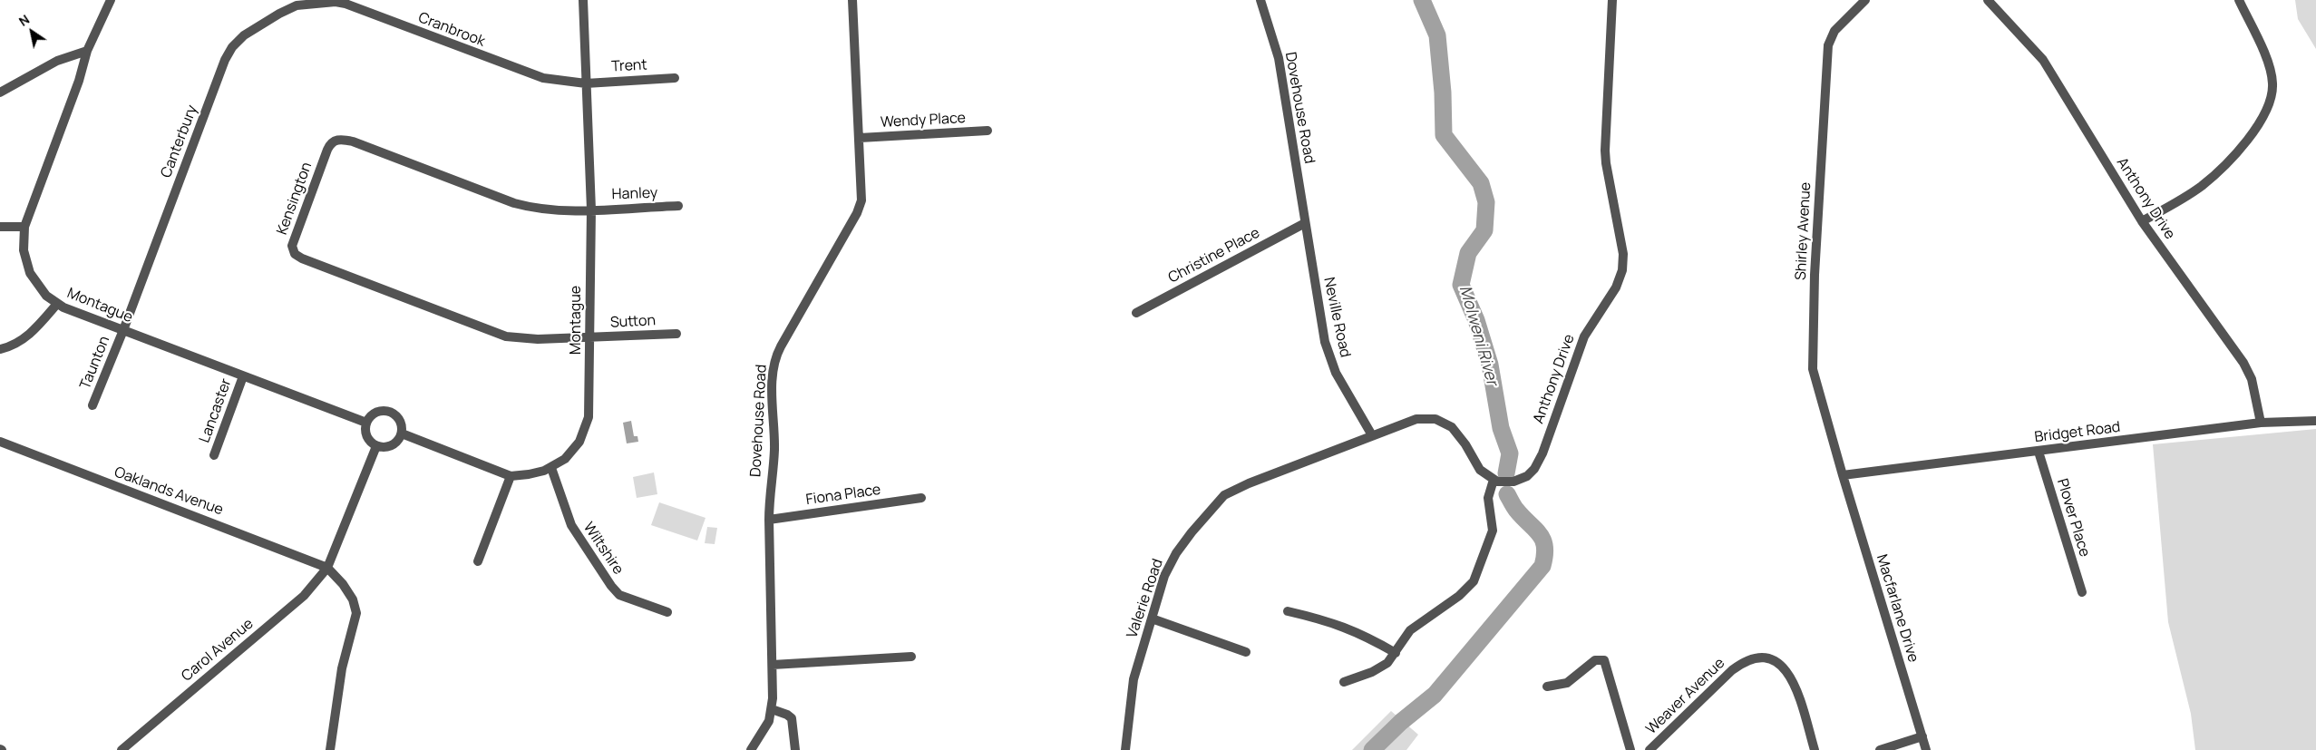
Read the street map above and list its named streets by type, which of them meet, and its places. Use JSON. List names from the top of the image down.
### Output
{
  "streets": {
    "street": [
      "Cranbrook",
      "Trent",
      "Dovehouse Road",
      "Wendy Place",
      "Canterbury",
      "Hanley",
      "Kensington",
      "Anthony Drive",
      "Shirley Avenue",
      "Christine Place",
      "Montague",
      "Neville Road",
      "Sutton",
      "Taunton",
      "Lancaster",
      "Bridget Road",
      "Oaklands Avenue",
      "Fiona Place",
      "Plover Place",
      "Wiltshire",
      "Valerie Road",
      "Macfarlane Drive",
      "Carol Avenue",
      "Weaver Avenue"
    ]
  },
  "crossings": [
    ["Cranbrook", "Trent"],
    ["Cranbrook", "Canterbury"],
    ["Cranbrook", "Montague"],
    ["Trent", "Montague"],
    ["Dovehouse Road", "Wendy Place"],
    ["Dovehouse Road", "Christine Place"],
    ["Dovehouse Road", "Neville Road"],
    ["Dovehouse Road", "Fiona Place"],
    ["Canterbury", "Montague"],
    ["Canterbury", "Taunton"],
    ["Hanley", "Kensington"],
    ["Hanley", "Montague"],
    ["Kensington", "Montague"],
    ["Kensington", "Sutton"],
    ["Anthony Drive", "Bridget Road"],
    ["Shirley Avenue", "Bridget Road"],
    ["Shirley Avenue", "Macfarlane Drive"],
    ["Christine Place", "Neville Road"],
    ["Montague", "Sutton"],
    ["Montague", "Taunton"],
    ["Montague", "Lancaster"],
    ["Montague", "Wiltshire"],
    ["Montague", "Carol Avenue"],
    ["Neville Road", "Valerie Road"],
    ["Bridget Road", "Plover Place"],
    ["Bridget Road", "Macfarlane Drive"],
    ["Oaklands Avenue", "Carol Avenue"]
  ],
  "water": ["Molweni River"],
  "north": "top left"
}
